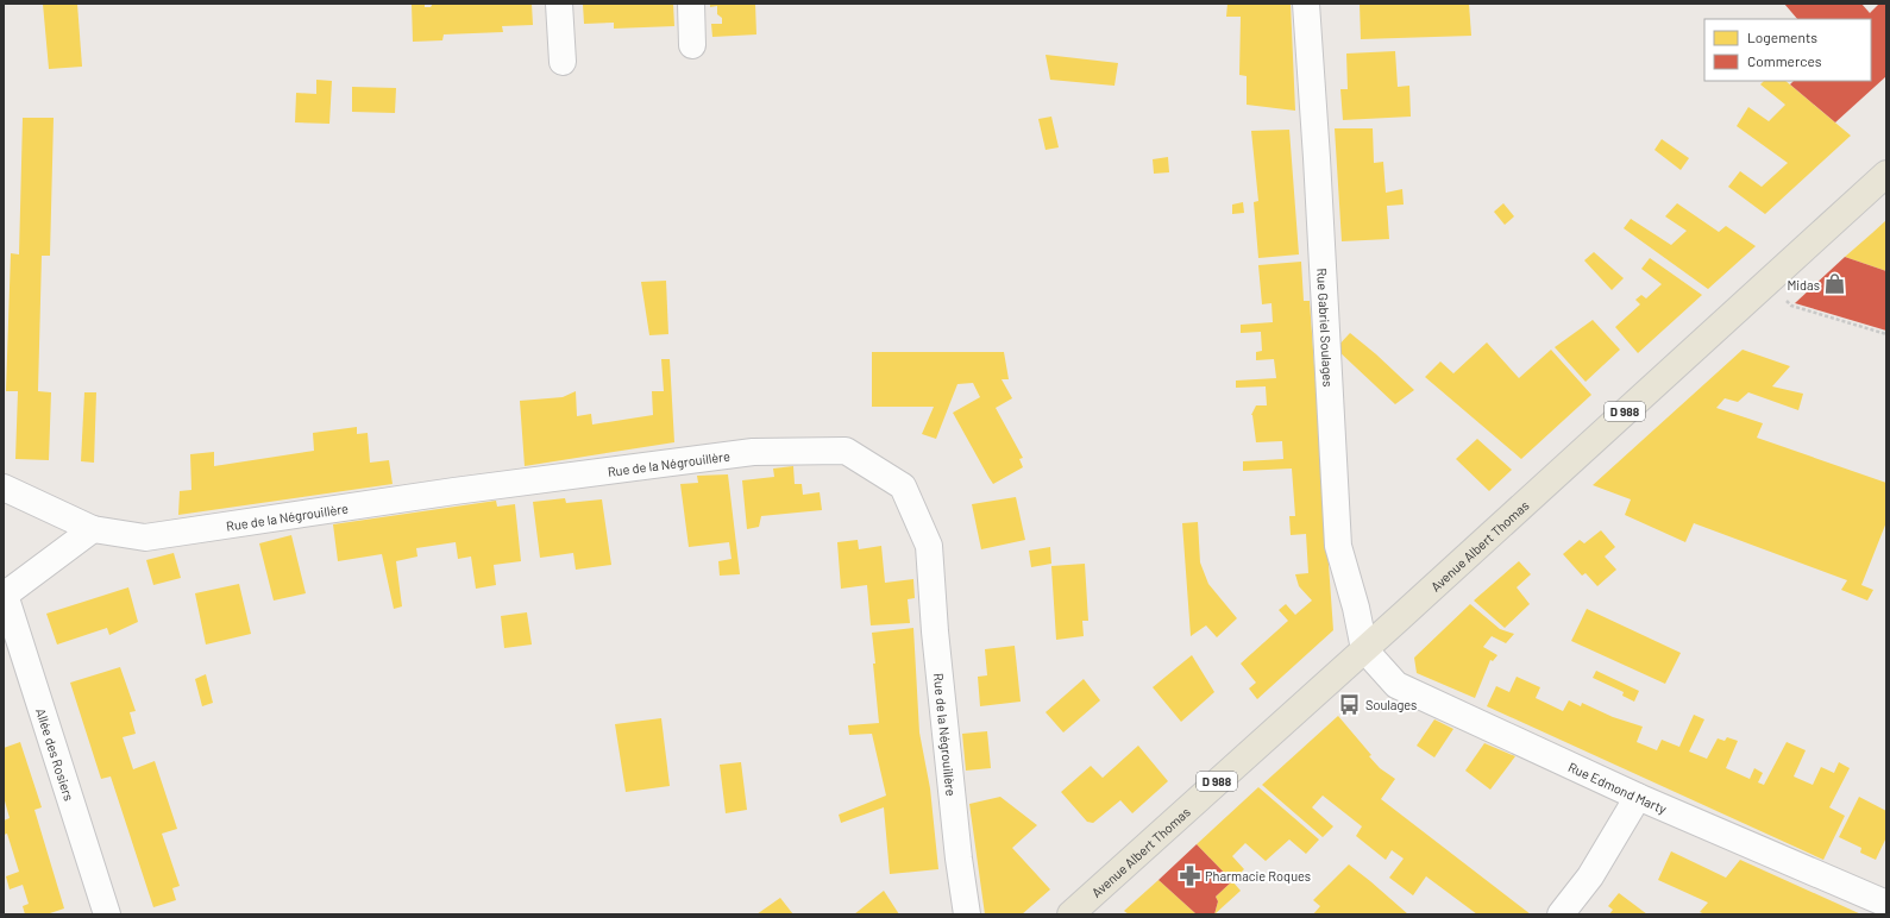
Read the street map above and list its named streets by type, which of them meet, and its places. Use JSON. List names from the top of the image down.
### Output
{
  "streets": {
    "main road": ["D 988", "Avenue Albert Thomas"],
    "street": [
      "Rue Gabriel Soulages",
      "Rue de la Négrouillère",
      "Allée des Rosiers",
      "Rue Edmond Marty"
    ]
  },
  "crossings": [
    ["Rue Gabriel Soulages", "Avenue Albert Thomas"],
    ["Rue Gabriel Soulages", "Rue Edmond Marty"],
    ["Avenue Albert Thomas", "Rue Edmond Marty"]
  ],
  "places": {
    "shop": ["Midas"],
    "bus stop": ["Soulages"],
    "pharmacy": ["Pharmacie Roques"]
  },
  "legend": ["Logements", "Commerces"]
}
